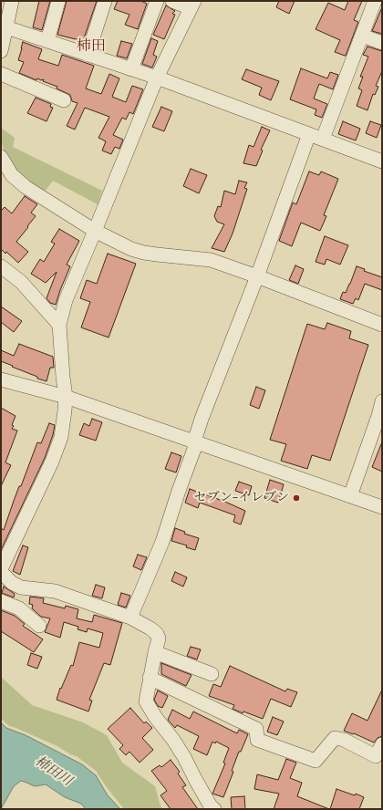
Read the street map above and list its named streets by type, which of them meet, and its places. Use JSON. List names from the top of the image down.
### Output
{
  "districts": ["柿田"],
  "water": ["柿田川"],
  "places": ["セブン-イレブン"]
}
